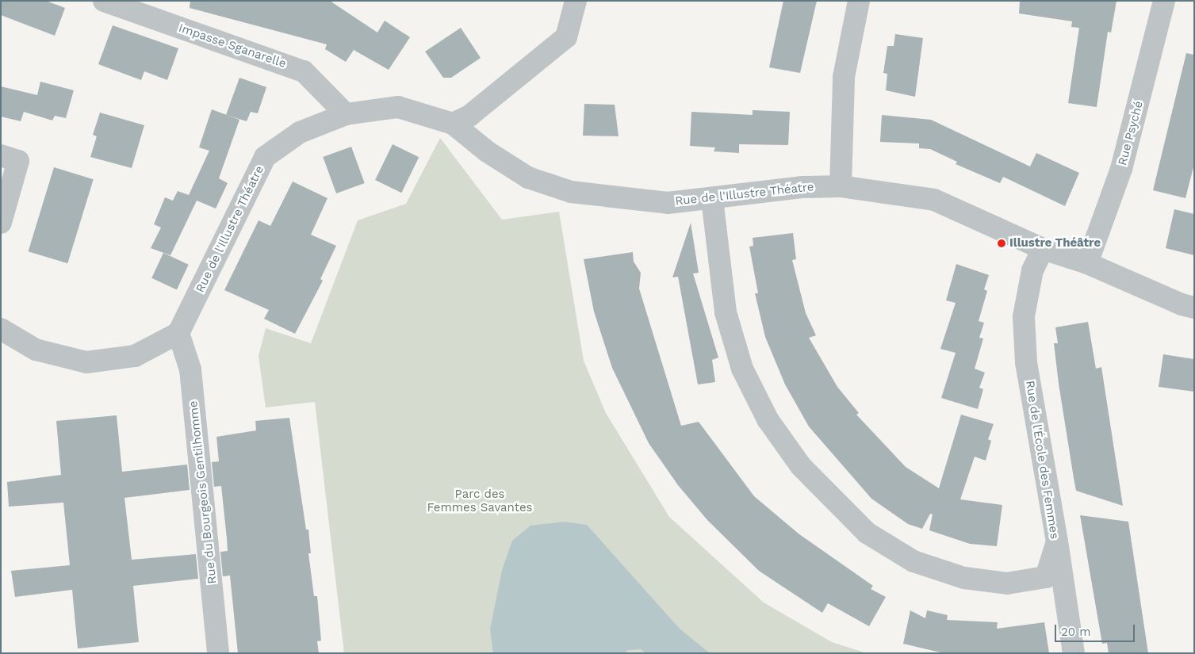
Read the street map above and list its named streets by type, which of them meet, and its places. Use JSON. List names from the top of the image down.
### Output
{
  "streets": {
    "street": [
      "Impasse Sganarelle",
      "Rue Psyché",
      "Rue de l'Illustre Théatre",
      "Rue de l'École des Femmes",
      "Rue du Bourgeois Gentilhomme"
    ]
  },
  "crossings": [
    ["Impasse Sganarelle", "Rue de l'Illustre Théatre"],
    ["Rue Psyché", "Rue de l'Illustre Théatre"],
    ["Rue de l'Illustre Théatre", "Rue de l'École des Femmes"],
    ["Rue de l'Illustre Théatre", "Rue du Bourgeois Gentilhomme"]
  ],
  "parks": ["Parc des Femmes Savantes"],
  "places": ["Illustre Théâtre"],
  "scale_bar": "20 m"
}
